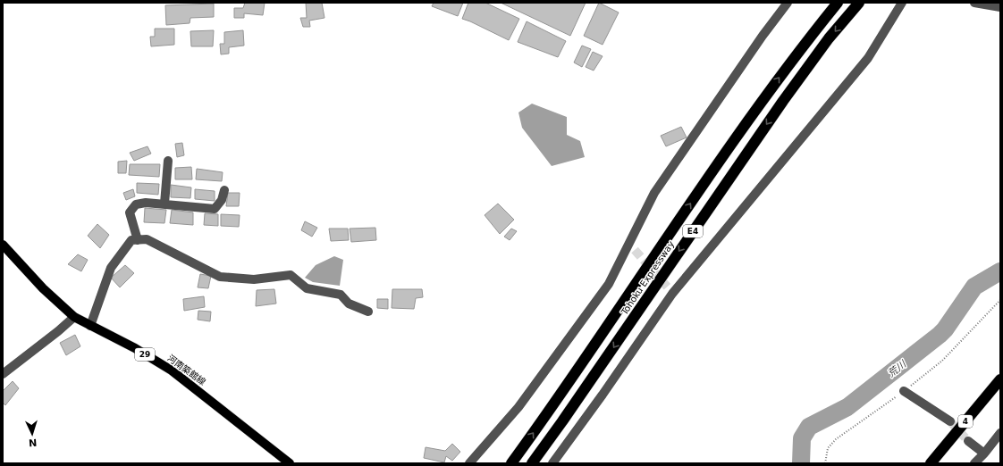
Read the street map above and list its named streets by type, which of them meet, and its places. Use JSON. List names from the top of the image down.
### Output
{
  "streets": {
    "highway": ["E4", "Tohoku Expressway", "4"],
    "main road": ["29", "河南築館線"]
  },
  "water": ["荒川"],
  "north": "bottom"
}
